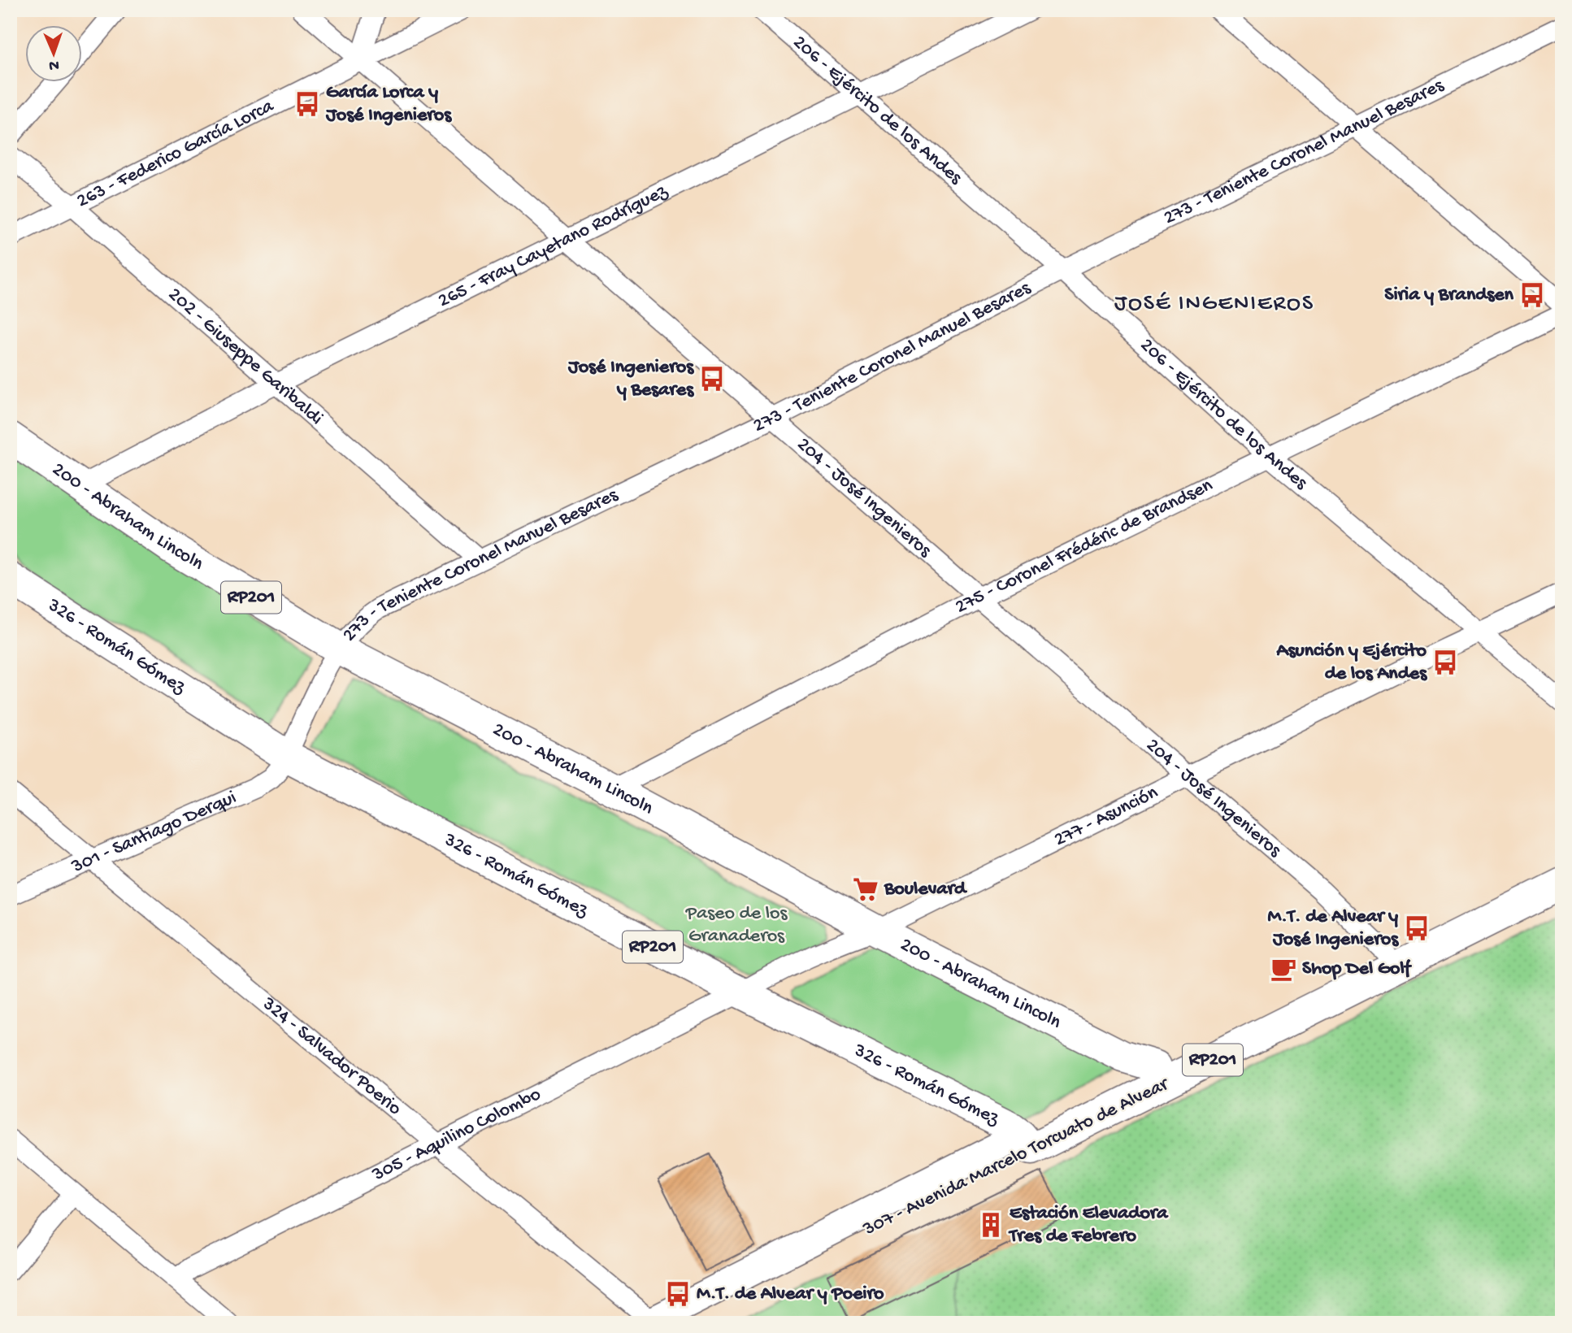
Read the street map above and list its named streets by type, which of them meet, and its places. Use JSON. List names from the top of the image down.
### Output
{
  "streets": {
    "main road": [
      "200 - Abraham Lincoln",
      "RP201",
      "326 - Román Gómez",
      "307 - Avenida Marcelo Torcuato de Alvear"
    ],
    "street": [
      "206 - Ejército de los Andes",
      "273 - Teniente Coronel Manuel Besares",
      "263 - Federico García Lorca",
      "265 - Fray Cayetano Rodríguez",
      "202 - Giuseppe Garibaldi",
      "204 - José Ingenieros",
      "275 - Coronel Frédéric de Brandsen",
      "277 - Asunción",
      "301 - Santiago Derqui",
      "324 - Salvador Poerio",
      "305 - Aquilino Colombo"
    ]
  },
  "crossings": [
    ["206 - Ejército de los Andes", "273 - Teniente Coronel Manuel Besares"],
    ["206 - Ejército de los Andes", "265 - Fray Cayetano Rodríguez"],
    ["206 - Ejército de los Andes", "275 - Coronel Frédéric de Brandsen"],
    ["206 - Ejército de los Andes", "277 - Asunción"],
    ["273 - Teniente Coronel Manuel Besares", "202 - Giuseppe Garibaldi"],
    ["273 - Teniente Coronel Manuel Besares", "204 - José Ingenieros"],
    ["273 - Teniente Coronel Manuel Besares", "200 - Abraham Lincoln"],
    ["273 - Teniente Coronel Manuel Besares", "326 - Román Gómez"],
    ["273 - Teniente Coronel Manuel Besares", "301 - Santiago Derqui"],
    ["263 - Federico García Lorca", "202 - Giuseppe Garibaldi"],
    ["263 - Federico García Lorca", "204 - José Ingenieros"],
    ["265 - Fray Cayetano Rodríguez", "202 - Giuseppe Garibaldi"],
    ["265 - Fray Cayetano Rodríguez", "204 - José Ingenieros"],
    ["265 - Fray Cayetano Rodríguez", "200 - Abraham Lincoln"],
    ["204 - José Ingenieros", "275 - Coronel Frédéric de Brandsen"],
    ["204 - José Ingenieros", "277 - Asunción"],
    ["204 - José Ingenieros", "307 - Avenida Marcelo Torcuato de Alvear"],
    ["200 - Abraham Lincoln", "275 - Coronel Frédéric de Brandsen"],
    ["200 - Abraham Lincoln", "277 - Asunción"],
    ["200 - Abraham Lincoln", "307 - Avenida Marcelo Torcuato de Alvear"],
    ["326 - Román Gómez", "277 - Asunción"],
    ["326 - Román Gómez", "301 - Santiago Derqui"],
    ["326 - Román Gómez", "305 - Aquilino Colombo"],
    ["326 - Román Gómez", "307 - Avenida Marcelo Torcuato de Alvear"],
    ["277 - Asunción", "305 - Aquilino Colombo"],
    ["301 - Santiago Derqui", "324 - Salvador Poerio"],
    ["324 - Salvador Poerio", "305 - Aquilino Colombo"],
    ["324 - Salvador Poerio", "307 - Avenida Marcelo Torcuato de Alvear"]
  ],
  "districts": ["JOSÉ INGENIEROS"],
  "parks": ["Paseo de los Granaderos"],
  "places": {
    "bus stop": [
      "García Lorca y José Ingenieros",
      "Siria y Brandsen",
      "José Ingenieros y Besares",
      "Asunción y Ejército de los Andes",
      "M.T. de Alvear y José Ingenieros",
      "M.T. de Alvear y Poeiro"
    ],
    "supermarket": ["Boulevard"],
    "cafe": ["Shop Del Golf"],
    "building": ["Estación Elevadora Tres de Febrero"]
  },
  "north": "bottom"
}
